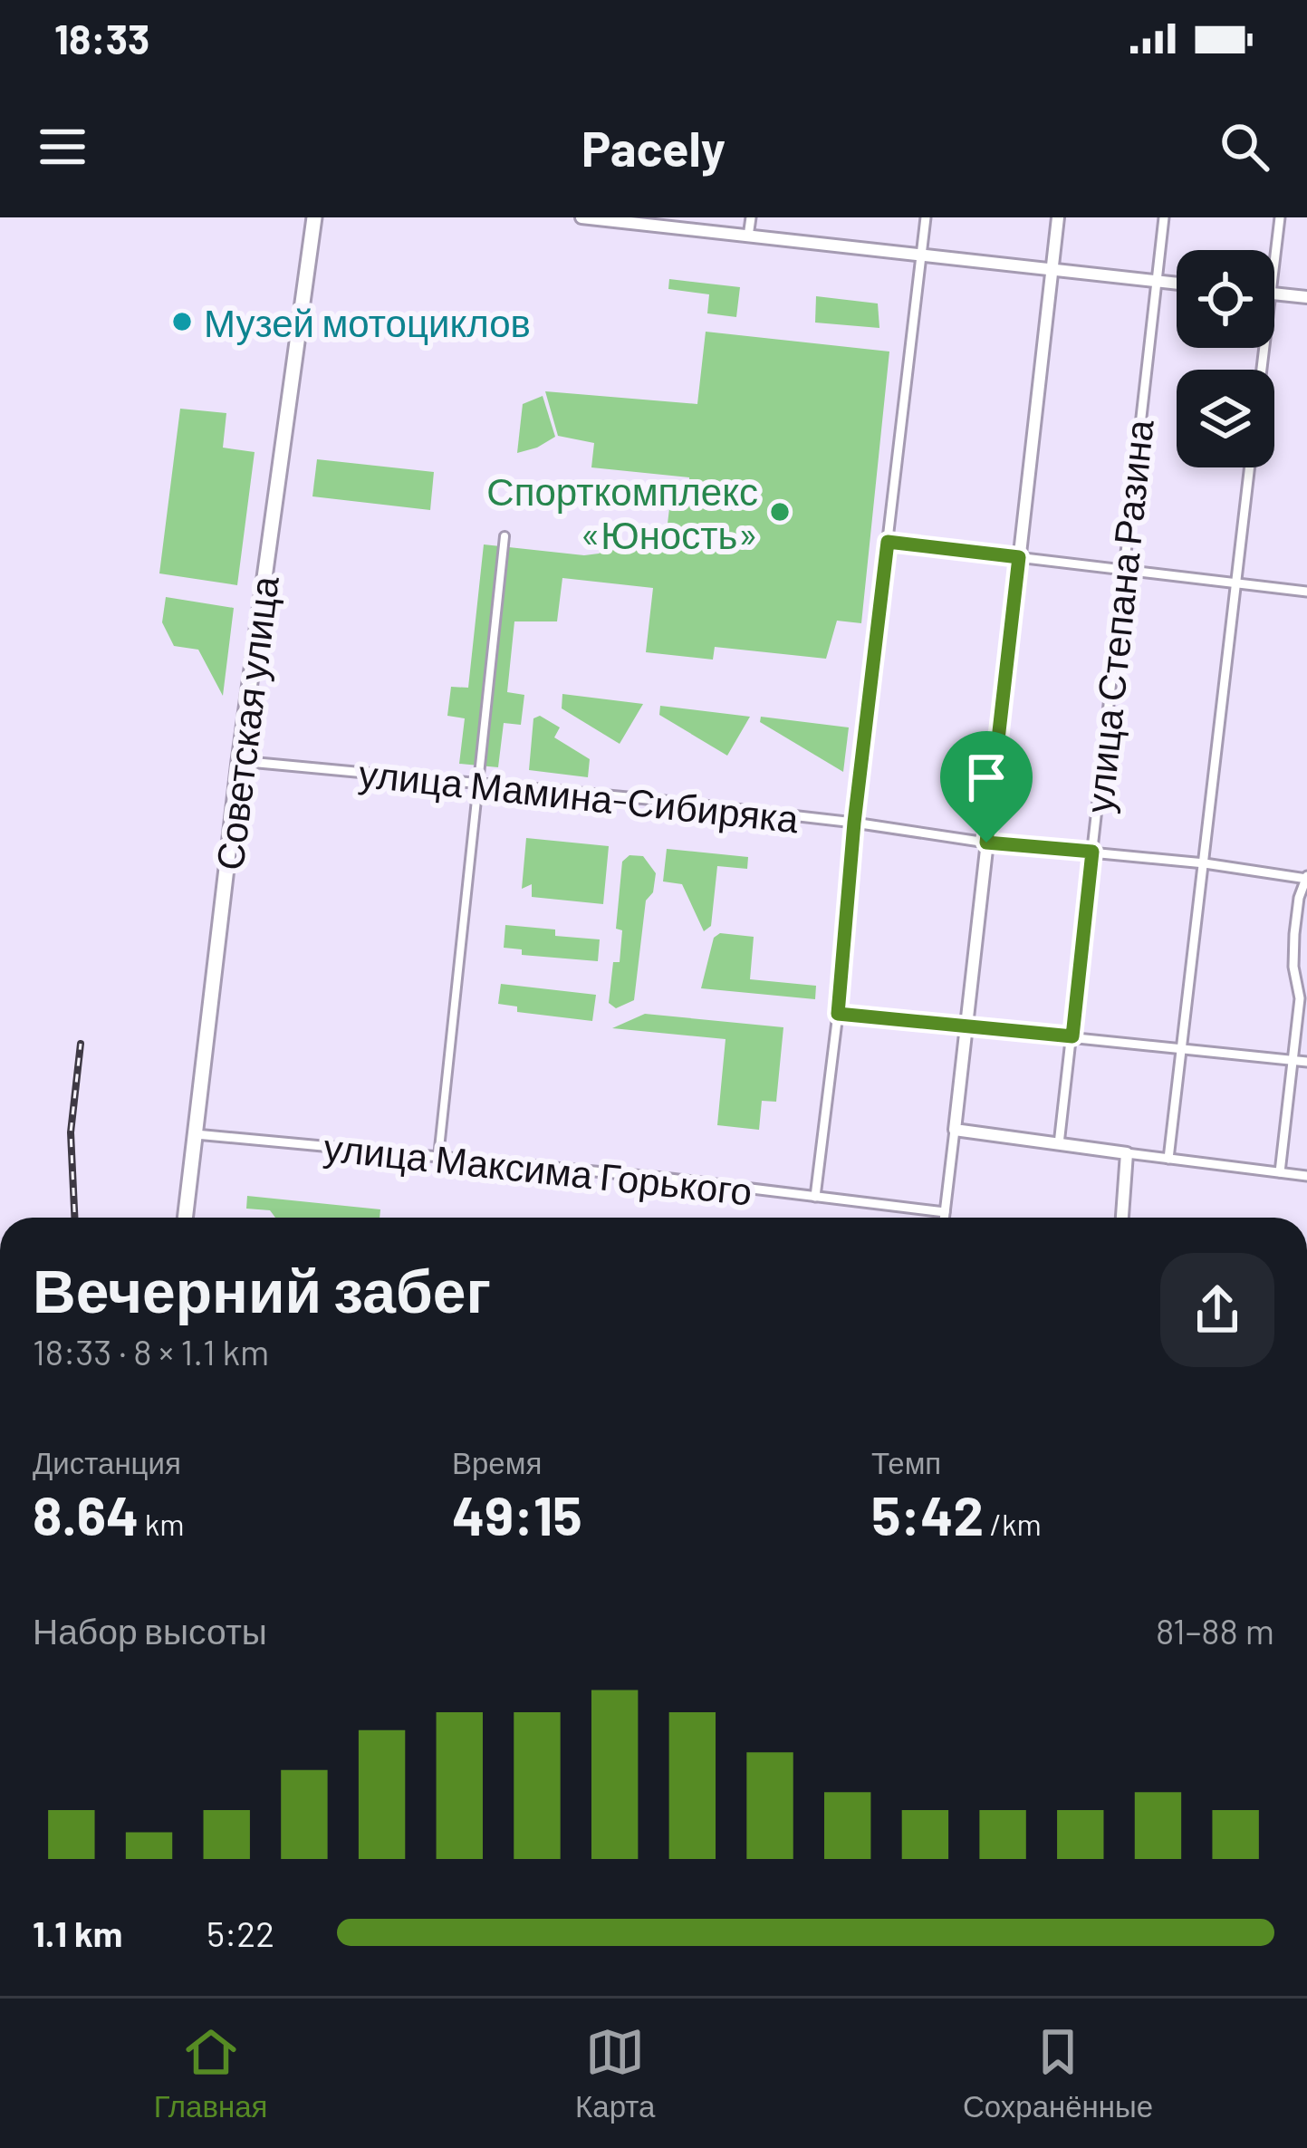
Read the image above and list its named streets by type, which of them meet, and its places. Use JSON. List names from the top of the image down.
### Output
{
  "streets": {
    "main road": ["Советская улица"],
    "street": ["улица Степана Разина", "улица Мамина-Сибиряка", "улица Максима Горького"]
  },
  "crossings": [
    ["улица Степана Разина", "улица Мамина-Сибиряка"],
    ["Советская улица", "улица Мамина-Сибиряка"],
    ["Советская улица", "улица Максима Горького"]
  ],
  "places": ["Музей мотоциклов", "Спорткомплекс «Юность»"],
  "page": {
    "status": "18:33",
    "header": "Pacely",
    "heading": ["Вечерний забег", "18:33 · 8 × 1.1 km"],
    "stats": [
      ["Дистанция", "8.64 km"],
      ["Время", "49:15"],
      ["Темп", "5:42 /km"]
    ],
    "chart": ["Набор высоты", "81–88 m"],
    "list": [
      {
        "name": "1.1 km",
        "note": "5:22"
      }
    ],
    "tabs": ["Главная", "Карта", "Сохранённые"]
  }
}
